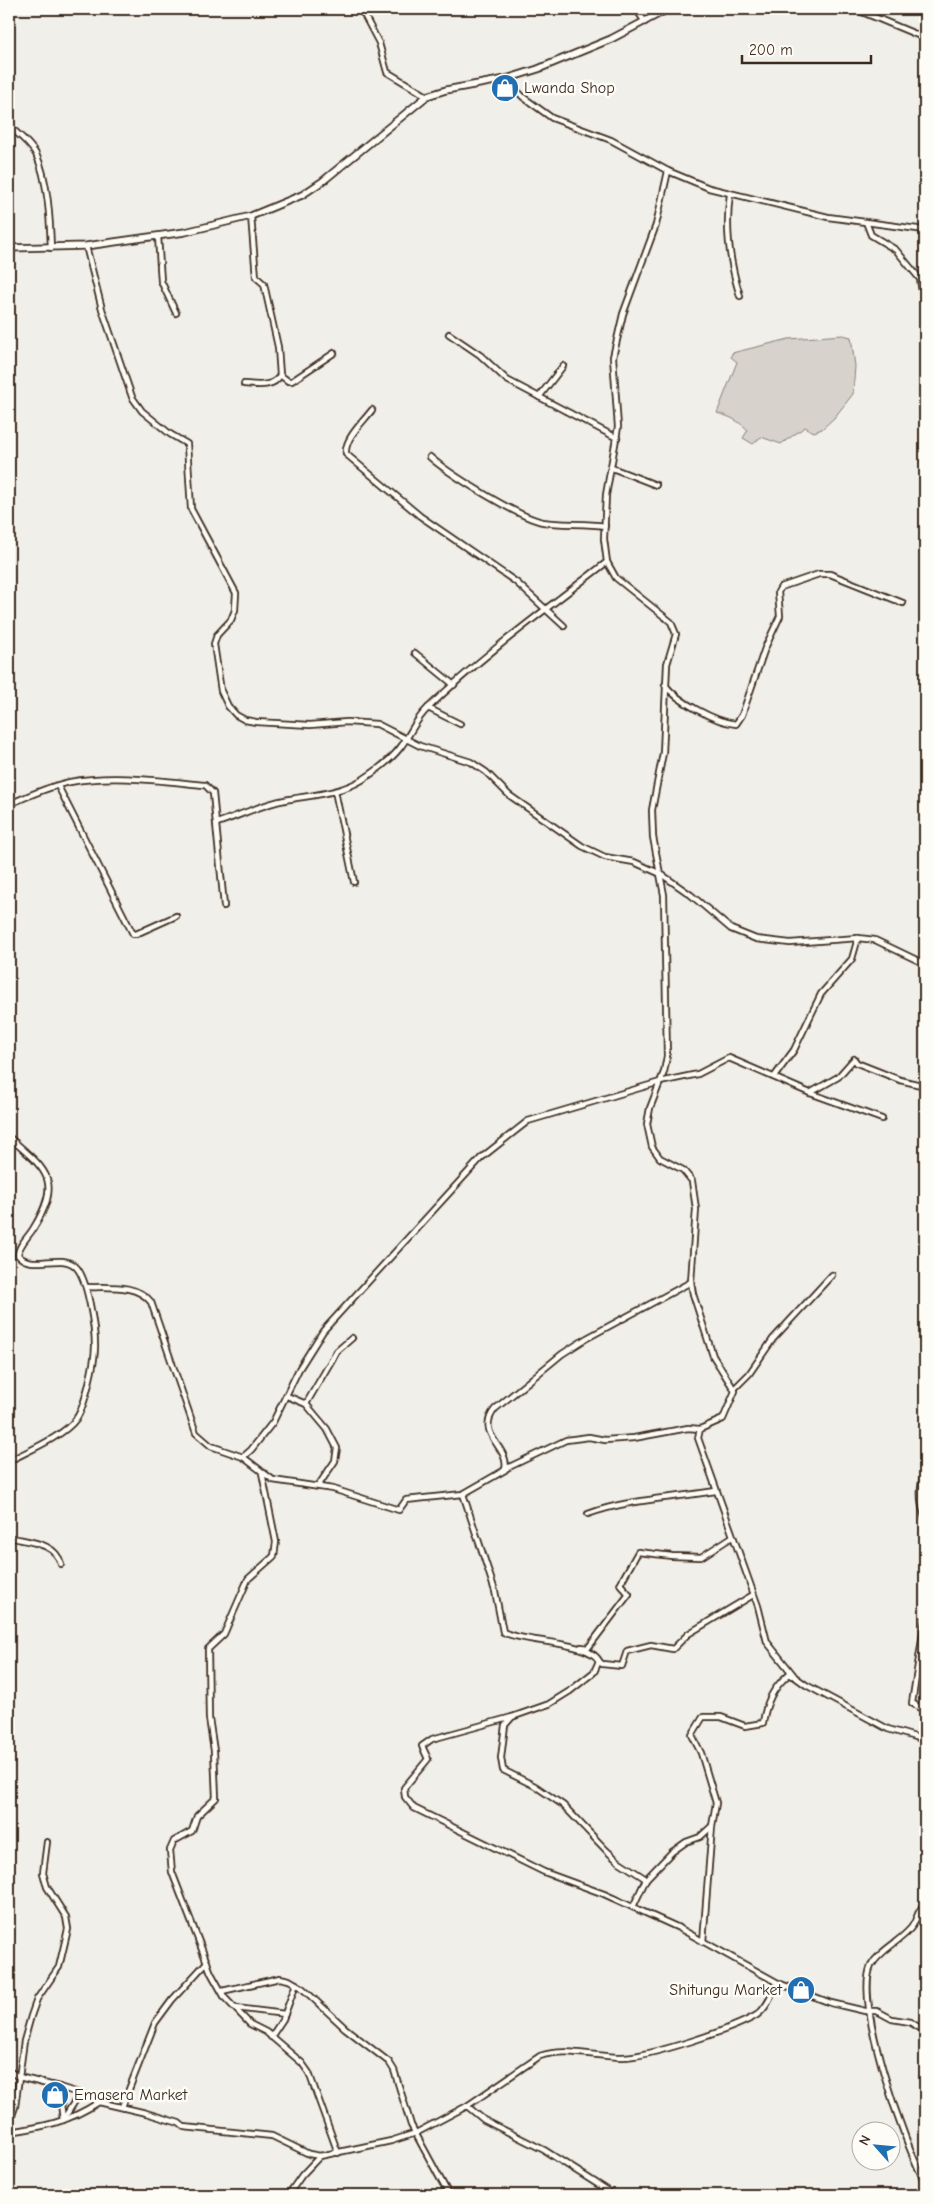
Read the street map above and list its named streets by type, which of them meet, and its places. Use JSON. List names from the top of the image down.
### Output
{
  "places": {
    "shop": ["Lwanda Shop", "Shitungu Market", "Emasera Market"]
  },
  "scale_bar": "200 m",
  "north": "top left"
}
